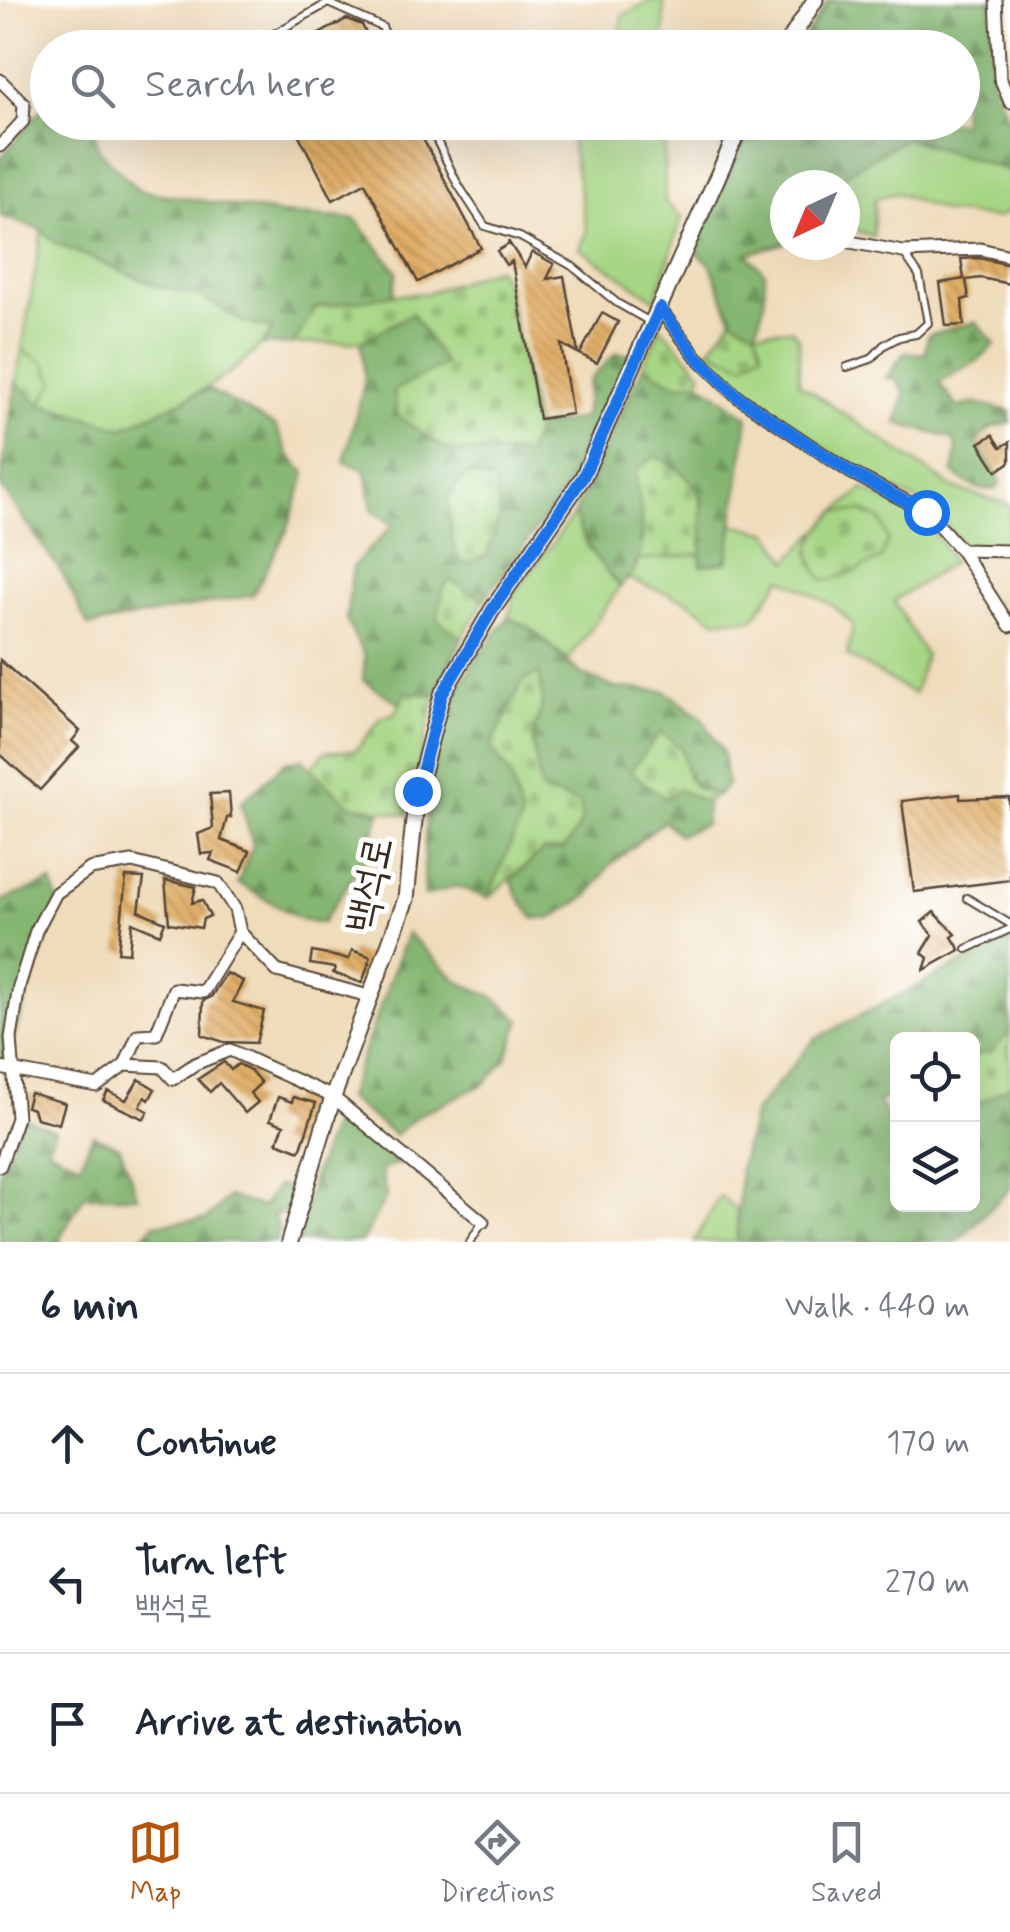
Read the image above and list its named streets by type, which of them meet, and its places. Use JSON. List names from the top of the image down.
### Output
{
  "streets": {
    "street": ["백석로"]
  },
  "north": "bottom left",
  "page": {
    "search": "Search here",
    "heading": ["6 min", "Walk · 440 m"],
    "list": [
      ["Continue", "170 m"],
      ["Turn left", "백석로", "270 m"],
      "Arrive at destination"
    ],
    "nav": ["Map", "Directions", "Saved"]
  }
}
